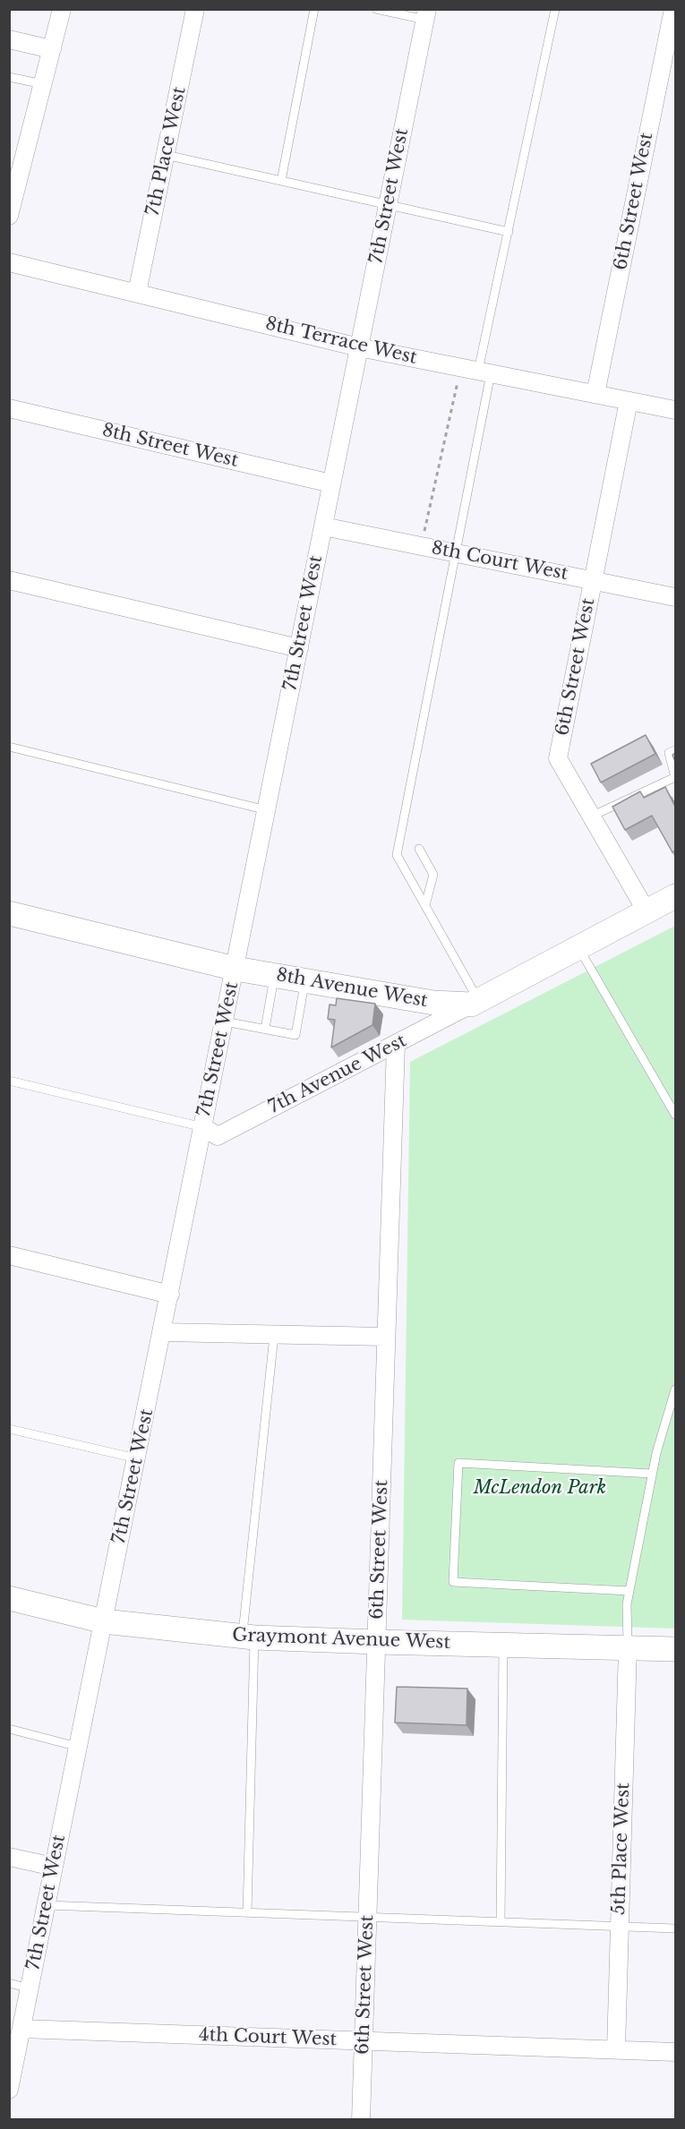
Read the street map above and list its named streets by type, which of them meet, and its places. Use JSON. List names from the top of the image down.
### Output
{
  "streets": {
    "main road": ["8th Avenue West", "Graymont Avenue West"],
    "street": [
      "7th Place West",
      "7th Street West",
      "6th Street West",
      "8th Terrace West",
      "8th Street West",
      "8th Court West",
      "7th Avenue West",
      "5th Place West",
      "4th Court West"
    ]
  },
  "crossings": [
    ["7th Place West", "8th Terrace West"],
    ["7th Street West", "8th Terrace West"],
    ["7th Street West", "8th Street West"],
    ["7th Street West", "8th Court West"],
    ["7th Street West", "8th Avenue West"],
    ["7th Street West", "7th Avenue West"],
    ["7th Street West", "Graymont Avenue West"],
    ["7th Street West", "4th Court West"],
    ["6th Street West", "8th Terrace West"],
    ["6th Street West", "8th Court West"],
    ["6th Street West", "7th Avenue West"],
    ["6th Street West", "Graymont Avenue West"],
    ["6th Street West", "4th Court West"],
    ["8th Avenue West", "7th Avenue West"],
    ["Graymont Avenue West", "5th Place West"],
    ["5th Place West", "4th Court West"]
  ],
  "parks": ["McLendon Park"]
}
